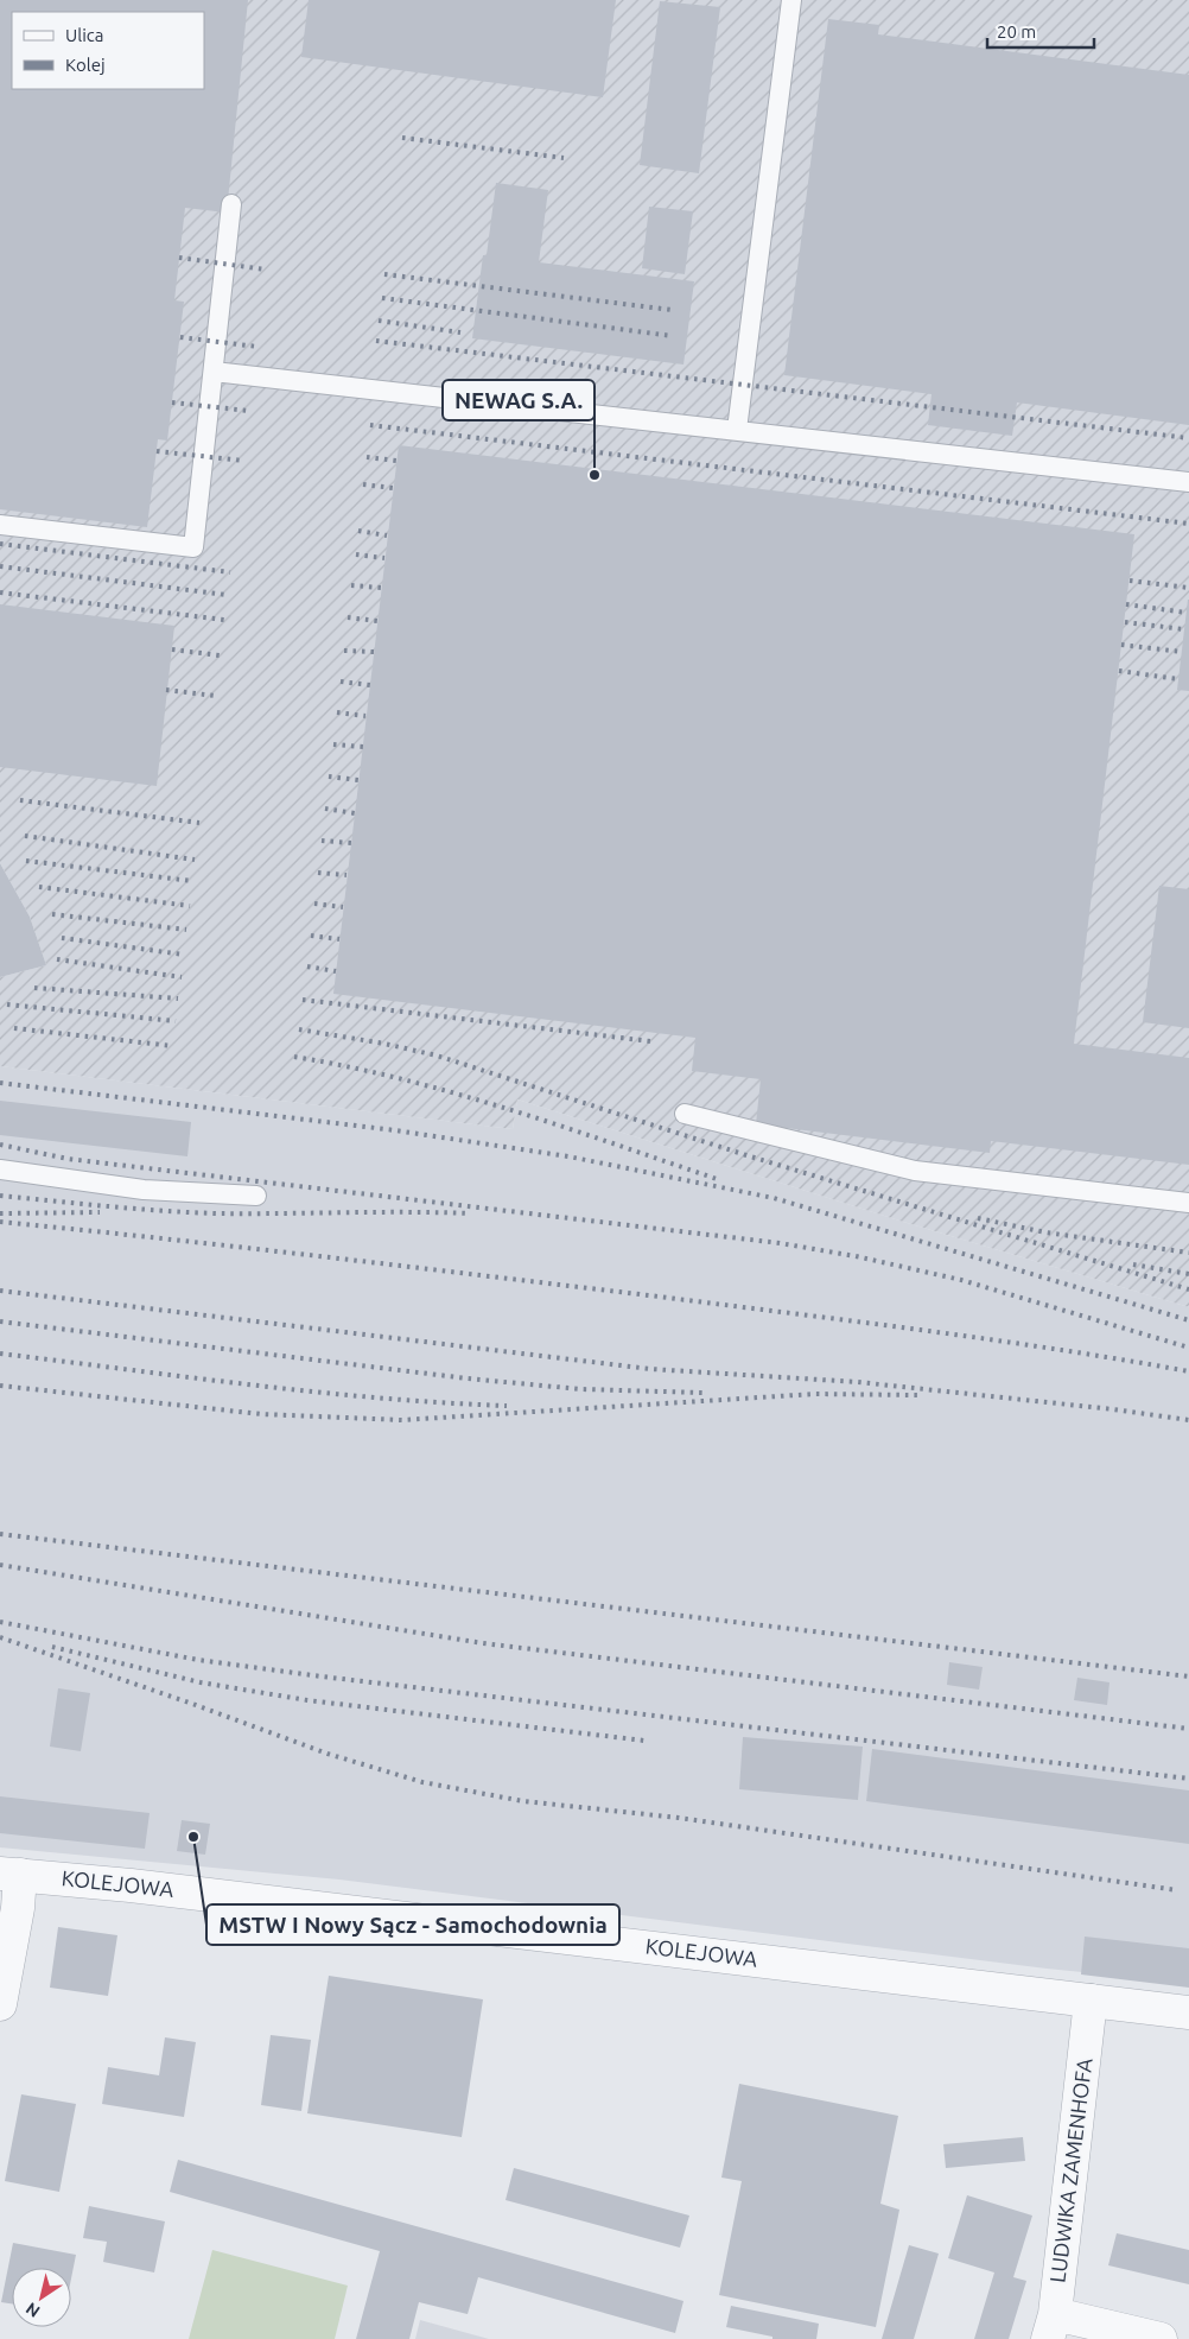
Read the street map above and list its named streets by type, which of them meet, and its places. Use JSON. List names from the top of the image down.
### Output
{
  "streets": {
    "street": ["KOLEJOWA", "LUDWIKA ZAMENHOFA"]
  },
  "crossings": [
    ["KOLEJOWA", "LUDWIKA ZAMENHOFA"]
  ],
  "places": ["NEWAG S.A.", "MSTW I Nowy Sącz - Samochodownia"],
  "legend": ["Ulica", "Kolej"],
  "scale_bar": "20 m",
  "north": "bottom left"
}
